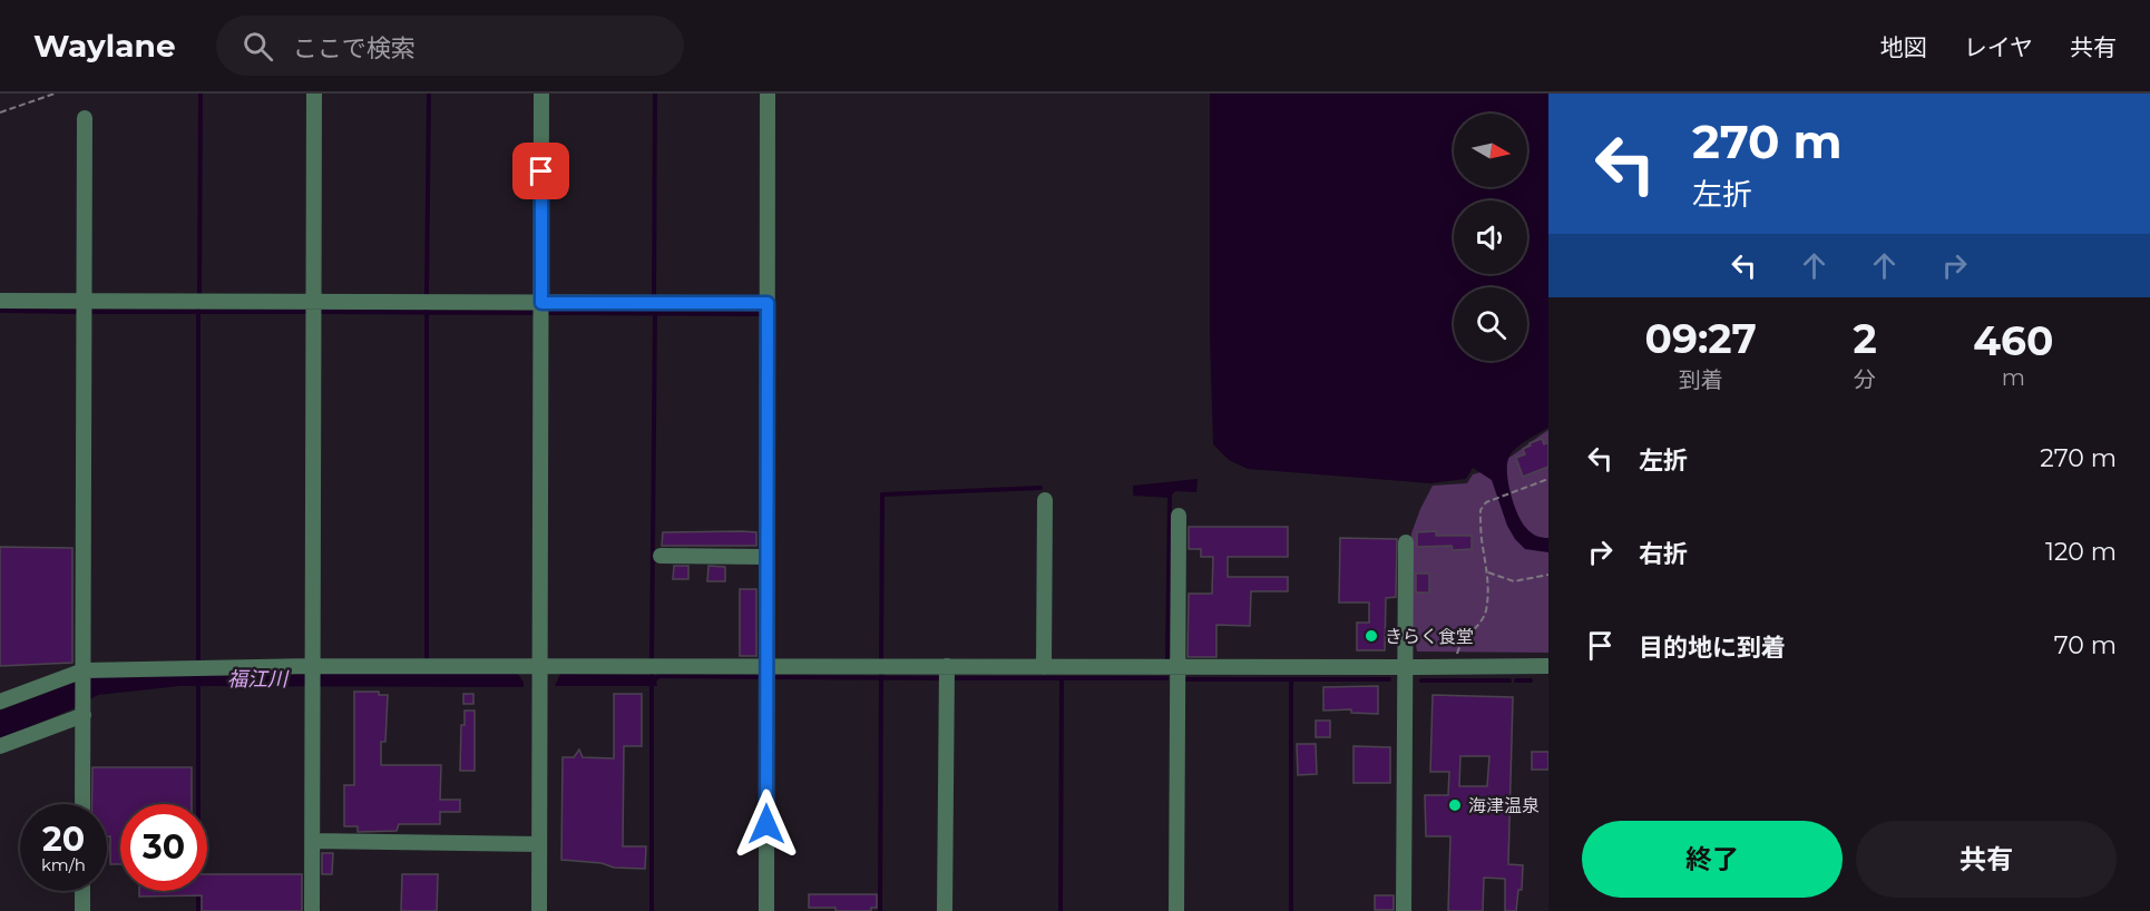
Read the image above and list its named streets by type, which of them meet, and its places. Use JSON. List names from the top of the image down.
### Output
{
  "water": ["福江川"],
  "places": ["きらく食堂", "海津温泉"],
  "north": "right",
  "page": {
    "header": "Waylane",
    "search": "ここで検索",
    "nav": ["地図", "レイヤ", "共有"],
    "turn": ["270 m", "左折"],
    "eta": [
      "09:27",
      "到着",
      "2",
      "分",
      "460",
      "m"
    ],
    "list": [
      {
        "name": "左折",
        "value": "270 m"
      },
      {
        "name": "右折",
        "value": "120 m"
      },
      {
        "name": "目的地に到着",
        "value": "70 m"
      }
    ],
    "speed": "20 km/h",
    "limit": "30",
    "buttons": ["終了", "共有"]
  }
}
